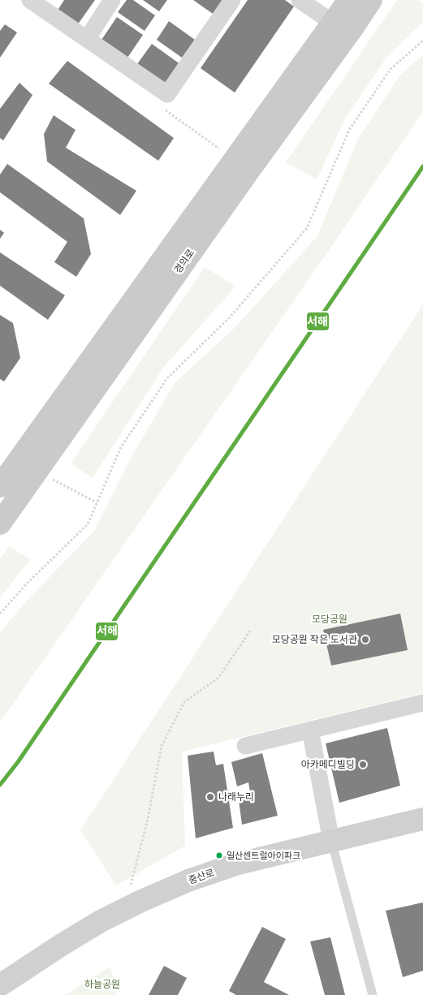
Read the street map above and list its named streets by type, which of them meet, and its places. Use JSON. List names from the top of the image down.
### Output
{
  "streets": {
    "main road": ["경의로", "중산로"]
  },
  "parks": ["모당공원", "하늘공원"],
  "places": [
    "모당공원 작은 도서관",
    "아카메디빌딩",
    "나래누리",
    "일산센트럴아이파크"
  ],
  "lines": ["transit line 서해"]
}
